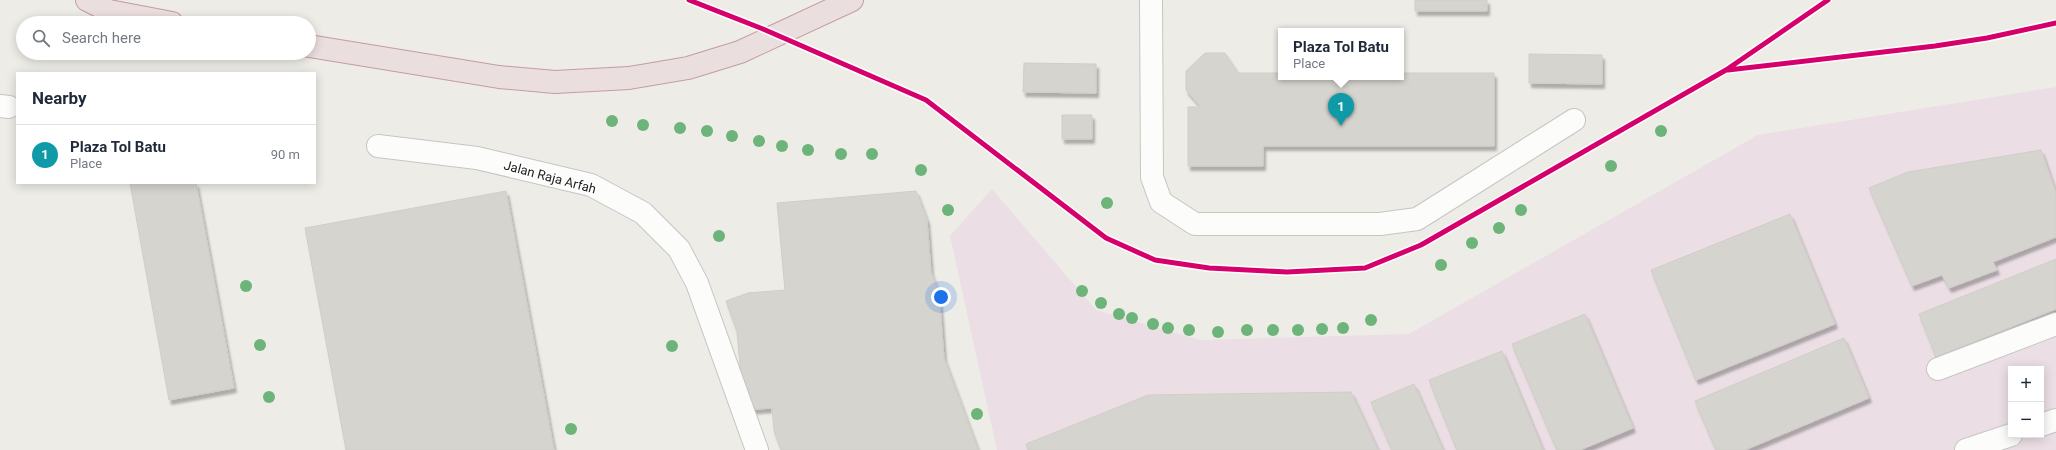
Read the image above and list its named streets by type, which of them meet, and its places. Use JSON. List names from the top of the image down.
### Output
{
  "streets": {
    "street": ["Jalan Raja Arfah"]
  },
  "page": {
    "search": "Search here",
    "popup": ["Plaza Tol Batu", "Place"],
    "heading": "Nearby",
    "pins": "1",
    "list": [
      {
        "mark": "1",
        "name": "Plaza Tol Batu",
        "note": "Place",
        "value": "90 m"
      }
    ],
    "map_buttons": ["+", "−"]
  }
}
